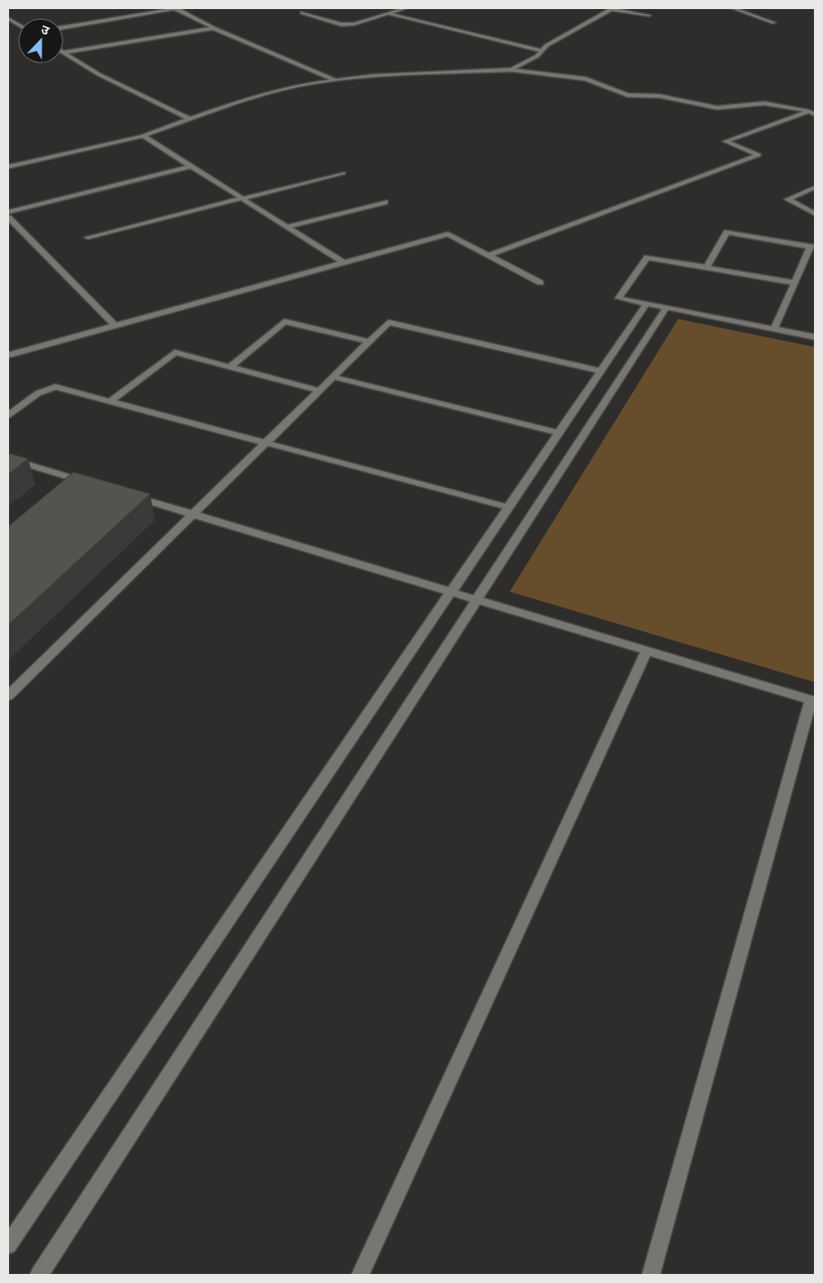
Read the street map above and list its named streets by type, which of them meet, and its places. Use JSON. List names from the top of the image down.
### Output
{
  "north": "top"
}
